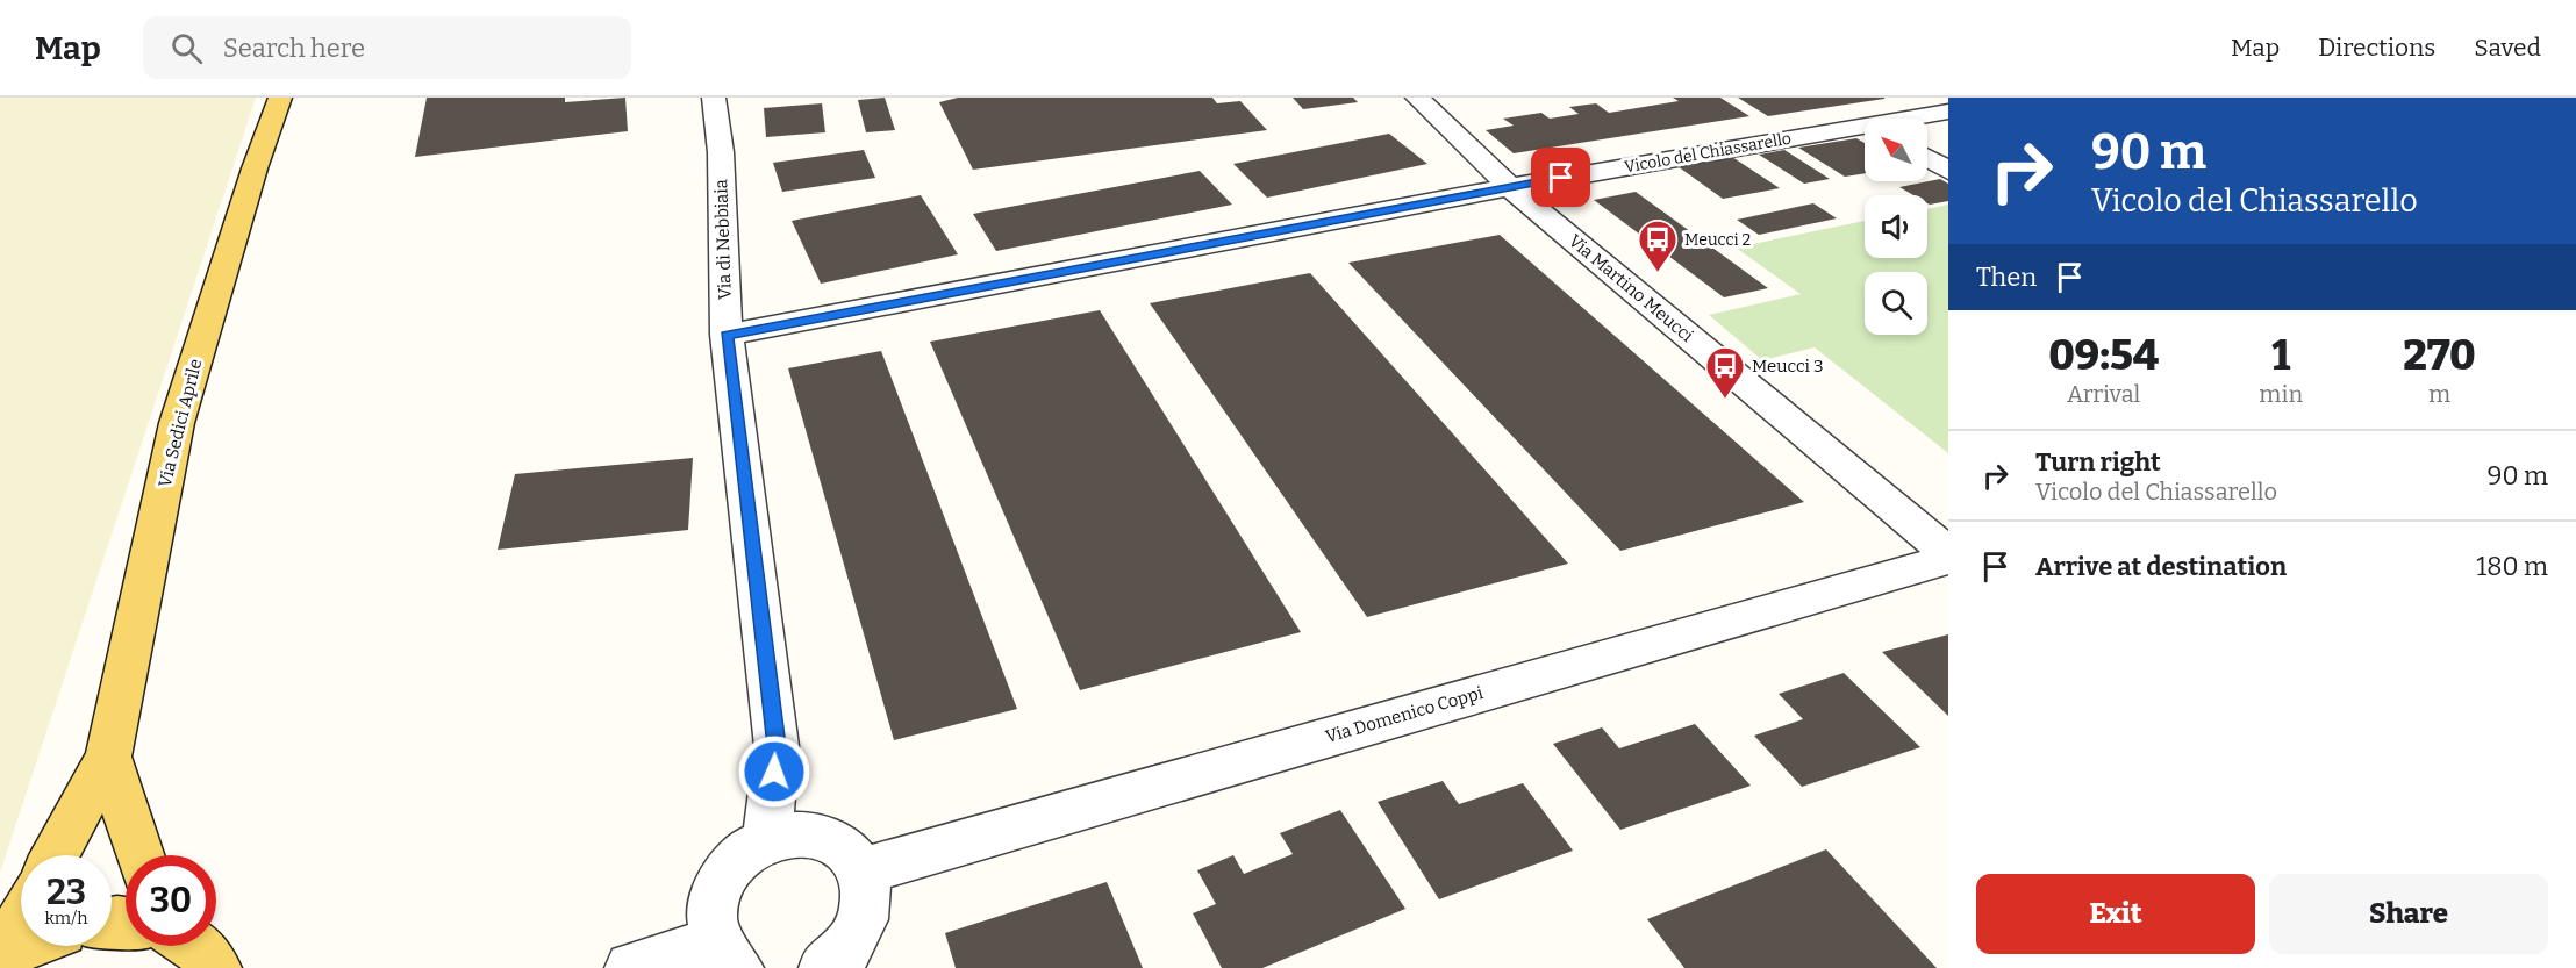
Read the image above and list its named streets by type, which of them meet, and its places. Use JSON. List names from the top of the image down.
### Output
{
  "streets": {
    "main road": ["Via Sedici Aprile"],
    "street": [
      "Vicolo del Chiassarello",
      "Via di Nebbiaia",
      "Via Martino Meucci",
      "Via Domenico Coppi"
    ]
  },
  "crossings": [
    ["Vicolo del Chiassarello", "Via di Nebbiaia"],
    ["Vicolo del Chiassarello", "Via Martino Meucci"],
    ["Via Martino Meucci", "Via Domenico Coppi"]
  ],
  "places": {
    "bus stop": ["Meucci 2", "Meucci 3"]
  },
  "north": "top left",
  "page": {
    "header": "Map",
    "search": "Search here",
    "nav": ["Map", "Directions", "Saved"],
    "turn": ["90 m", "Vicolo del Chiassarello"],
    "then": "Then",
    "eta": [
      "09:54",
      "Arrival",
      "1",
      "min",
      "270",
      "m"
    ],
    "list": [
      {
        "name": "Turn right",
        "note": "Vicolo del Chiassarello",
        "value": "90 m"
      },
      {
        "name": "Arrive at destination",
        "value": "180 m"
      }
    ],
    "speed": "23 km/h",
    "limit": "30",
    "buttons": ["Exit", "Share"]
  }
}
